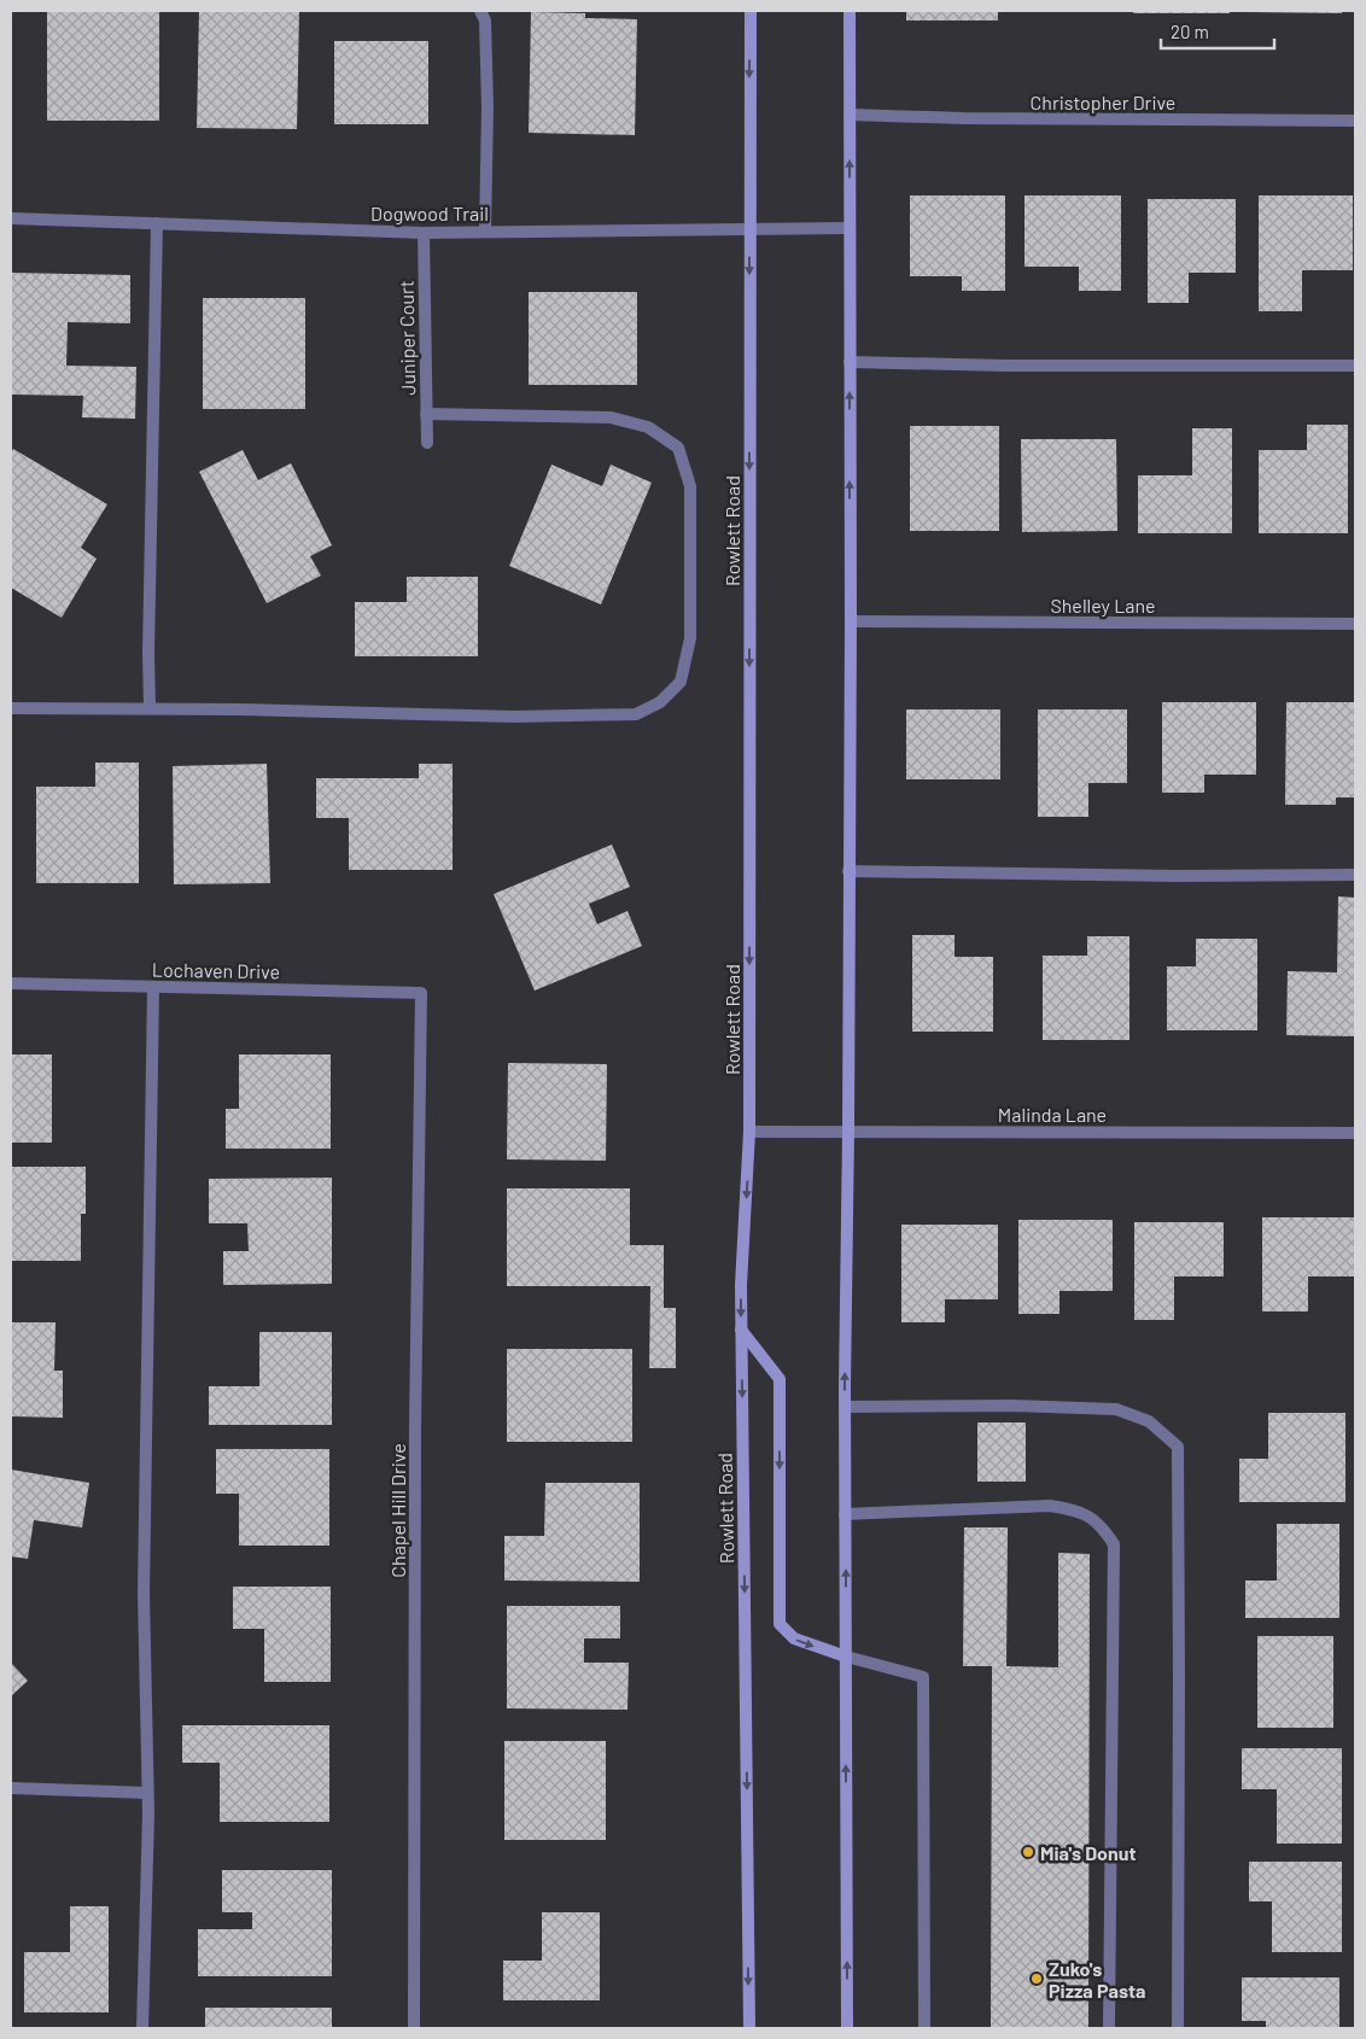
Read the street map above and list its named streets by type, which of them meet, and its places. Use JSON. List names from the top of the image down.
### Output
{
  "streets": {
    "main road": ["Rowlett Road"],
    "street": [
      "Christopher Drive",
      "Dogwood Trail",
      "Juniper Court",
      "Shelley Lane",
      "Lochaven Drive",
      "Malinda Lane",
      "Chapel Hill Drive"
    ]
  },
  "crossings": [
    ["Dogwood Trail", "Juniper Court"],
    ["Dogwood Trail", "Rowlett Road"],
    ["Rowlett Road", "Malinda Lane"],
    ["Lochaven Drive", "Chapel Hill Drive"]
  ],
  "places": ["Mia's Donut", "Zuko's Pizza Pasta"],
  "scale_bar": "20 m"
}
